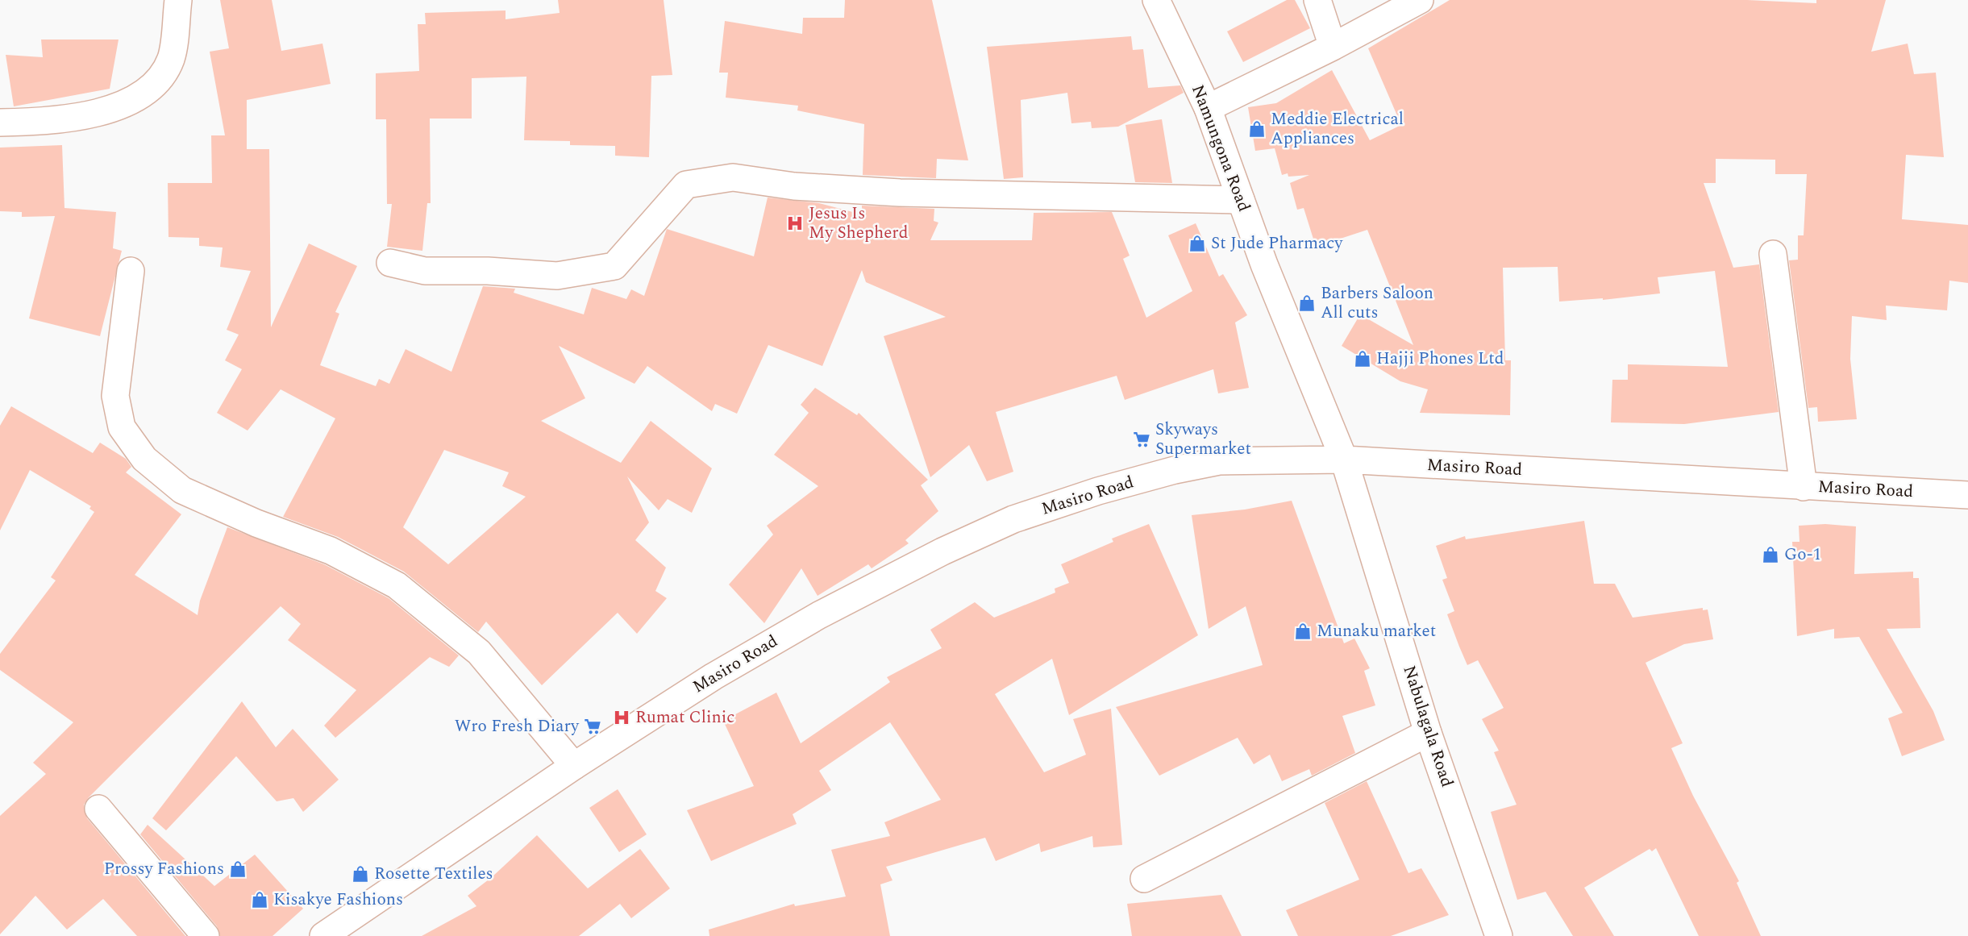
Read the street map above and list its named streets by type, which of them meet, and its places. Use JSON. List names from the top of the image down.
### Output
{
  "streets": {
    "street": ["Namungona Road", "Masiro Road", "Nabulagala Road"]
  },
  "crossings": [
    ["Namungona Road", "Masiro Road"],
    ["Namungona Road", "Nabulagala Road"],
    ["Masiro Road", "Nabulagala Road"]
  ],
  "places": {
    "shop": [
      "Meddie Electrical Appliances",
      "St Jude Pharmacy",
      "Barbers Saloon All cuts",
      "Hajji Phones Ltd",
      "Go-1",
      "Munaku market",
      "Prossy Fashions",
      "Rosette Textiles",
      "Kisakye Fashions"
    ],
    "hospital": ["Jesus Is My Shepherd", "Rumat Clinic"],
    "supermarket": ["Skyways Supermarket", "Wro Fresh Diary"]
  }
}
